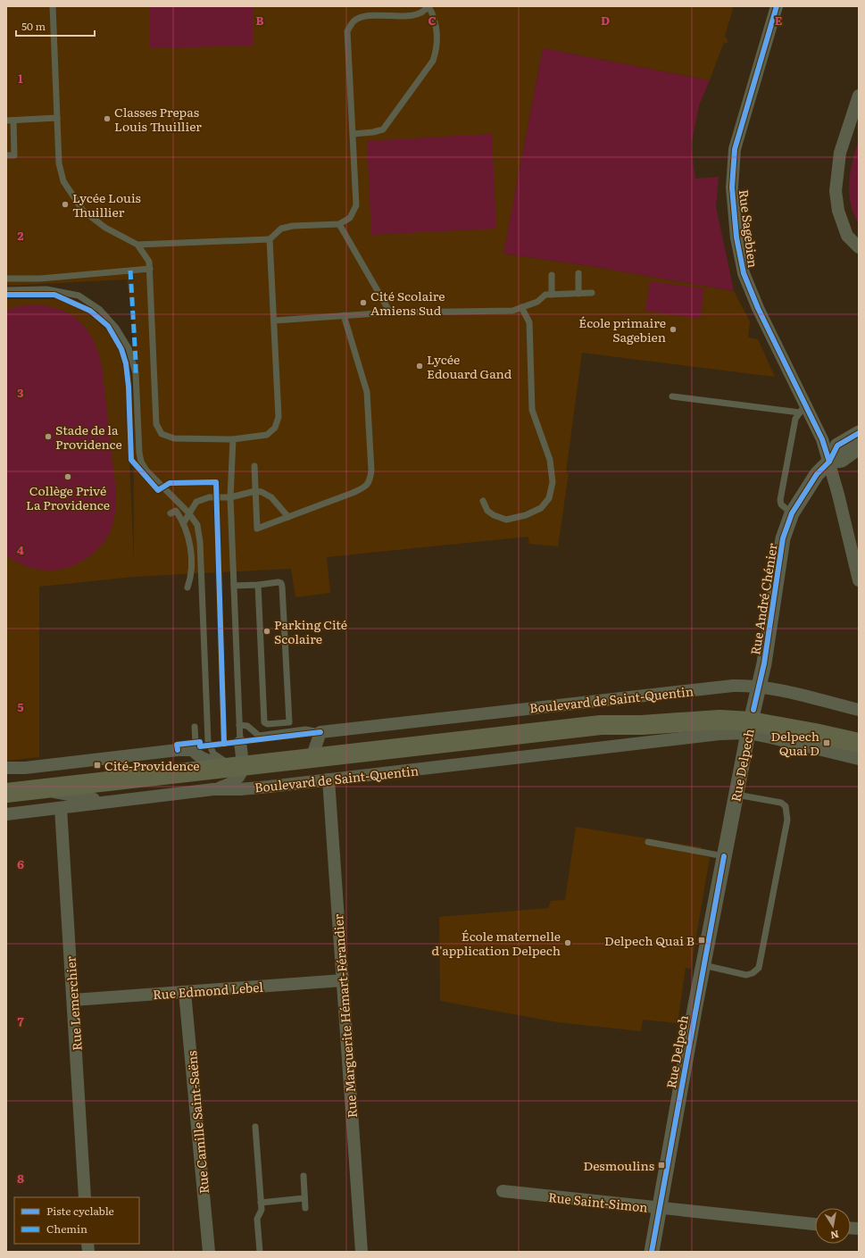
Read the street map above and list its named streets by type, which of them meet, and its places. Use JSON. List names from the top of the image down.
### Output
{
  "streets": {
    "main road": ["Boulevard de Saint-Quentin"],
    "street": [
      "Rue Sagebien",
      "Rue André Chénier",
      "Rue Delpech",
      "Rue Edmond Lebel",
      "Rue Lemerchier",
      "Rue Marguerite Hémart-Férandier",
      "Rue Camille Saint-Saëns",
      "Rue Saint-Simon"
    ]
  },
  "crossings": [
    ["Rue Sagebien", "Rue André Chénier"],
    ["Rue André Chénier", "Boulevard de Saint-Quentin"],
    ["Rue André Chénier", "Rue Delpech"],
    ["Boulevard de Saint-Quentin", "Rue Delpech"],
    ["Boulevard de Saint-Quentin", "Rue Lemerchier"],
    ["Boulevard de Saint-Quentin", "Rue Marguerite Hémart-Férandier"],
    ["Rue Delpech", "Rue Saint-Simon"],
    ["Rue Edmond Lebel", "Rue Lemerchier"],
    ["Rue Edmond Lebel", "Rue Marguerite Hémart-Férandier"],
    ["Rue Edmond Lebel", "Rue Camille Saint-Saëns"]
  ],
  "places": {
    "other": [
      "Classes Prepas Louis Thuillier",
      "Lycée Louis Thuillier",
      "Cité Scolaire Amiens Sud",
      "École primaire Sagebien",
      "Lycée Edouard Gand",
      "Stade de la Providence",
      "Collège Privé La Providence",
      "Parking Cité Scolaire",
      "École maternelle d'application Delpech"
    ],
    "transit": [
      "Delpech Quai D",
      "Cité-Providence",
      "Delpech Quai B",
      "Desmoulins"
    ]
  },
  "legend": ["Piste cyclable", "Chemin"],
  "scale_bar": "50 m",
  "north": "bottom",
  "grid": {
    "columns": [
      "B",
      "C",
      "D",
      "E"
    ],
    "rows": [
      "1",
      "2",
      "3",
      "4",
      "5",
      "6",
      "7",
      "8"
    ]
  }
}
